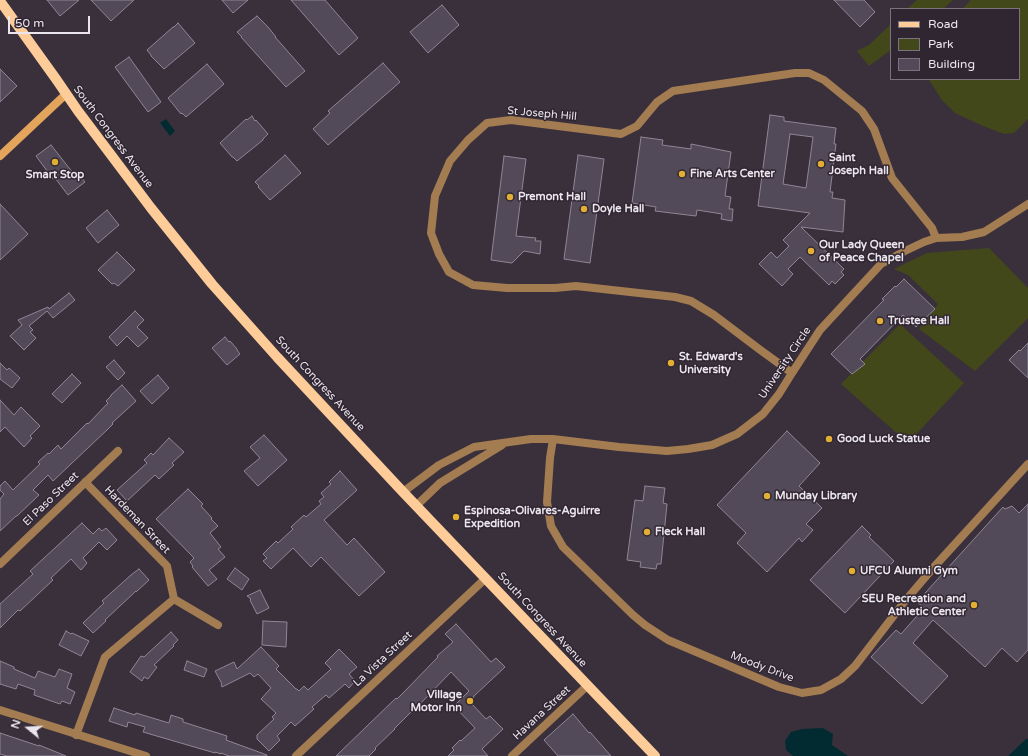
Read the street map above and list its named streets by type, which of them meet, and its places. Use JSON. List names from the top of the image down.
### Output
{
  "streets": {
    "main road": ["South Congress Avenue"],
    "street": [
      "St Joseph Hill",
      "University Circle",
      "El Paso Street",
      "Hardeman Street",
      "La Vista Street",
      "Moody Drive",
      "Havana Street"
    ]
  },
  "crossings": [
    ["St Joseph Hill", "University Circle"],
    ["South Congress Avenue", "University Circle"],
    ["South Congress Avenue", "La Vista Street"],
    ["South Congress Avenue", "Havana Street"],
    ["University Circle", "Moody Drive"],
    ["El Paso Street", "Hardeman Street"]
  ],
  "places": [
    "Smart Stop",
    "Saint Joseph Hall",
    "Fine Arts Center",
    "Premont Hall",
    "Doyle Hall",
    "Our Lady Queen of Peace Chapel",
    "Trustee Hall",
    "St. Edward's University",
    "Good Luck Statue",
    "Munday Library",
    "Espinosa-Olivares-Aguirre Expedition",
    "Fleck Hall",
    "UFCU Alumni Gym",
    "SEU Recreation and Athletic Center",
    "Village Motor Inn"
  ],
  "legend": ["Road", "Park", "Building"],
  "scale_bar": "50 m",
  "north": "left"
}
